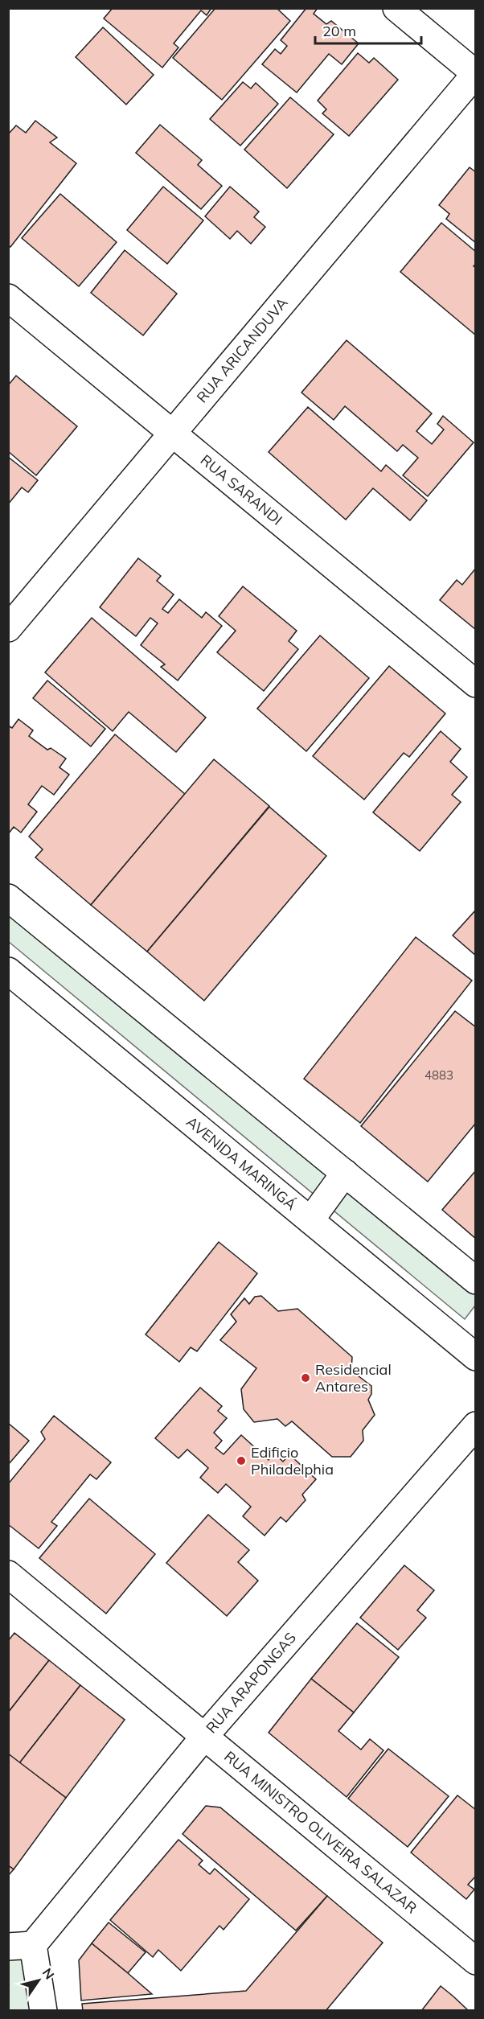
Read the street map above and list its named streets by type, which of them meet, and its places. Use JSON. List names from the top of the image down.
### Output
{
  "streets": {
    "street": [
      "RUA ARICANDUVA",
      "RUA SARANDI",
      "AVENIDA MARINGÁ",
      "RUA ARAPONGAS",
      "RUA MINISTRO OLIVEIRA SALAZAR"
    ]
  },
  "crossings": [
    ["RUA ARICANDUVA", "RUA SARANDI"],
    ["RUA ARAPONGAS", "RUA MINISTRO OLIVEIRA SALAZAR"]
  ],
  "places": ["Residencial Antares", "Edificio Philadelphia"],
  "house_numbers": ["4883"],
  "scale_bar": "20 m",
  "north": "top right"
}
